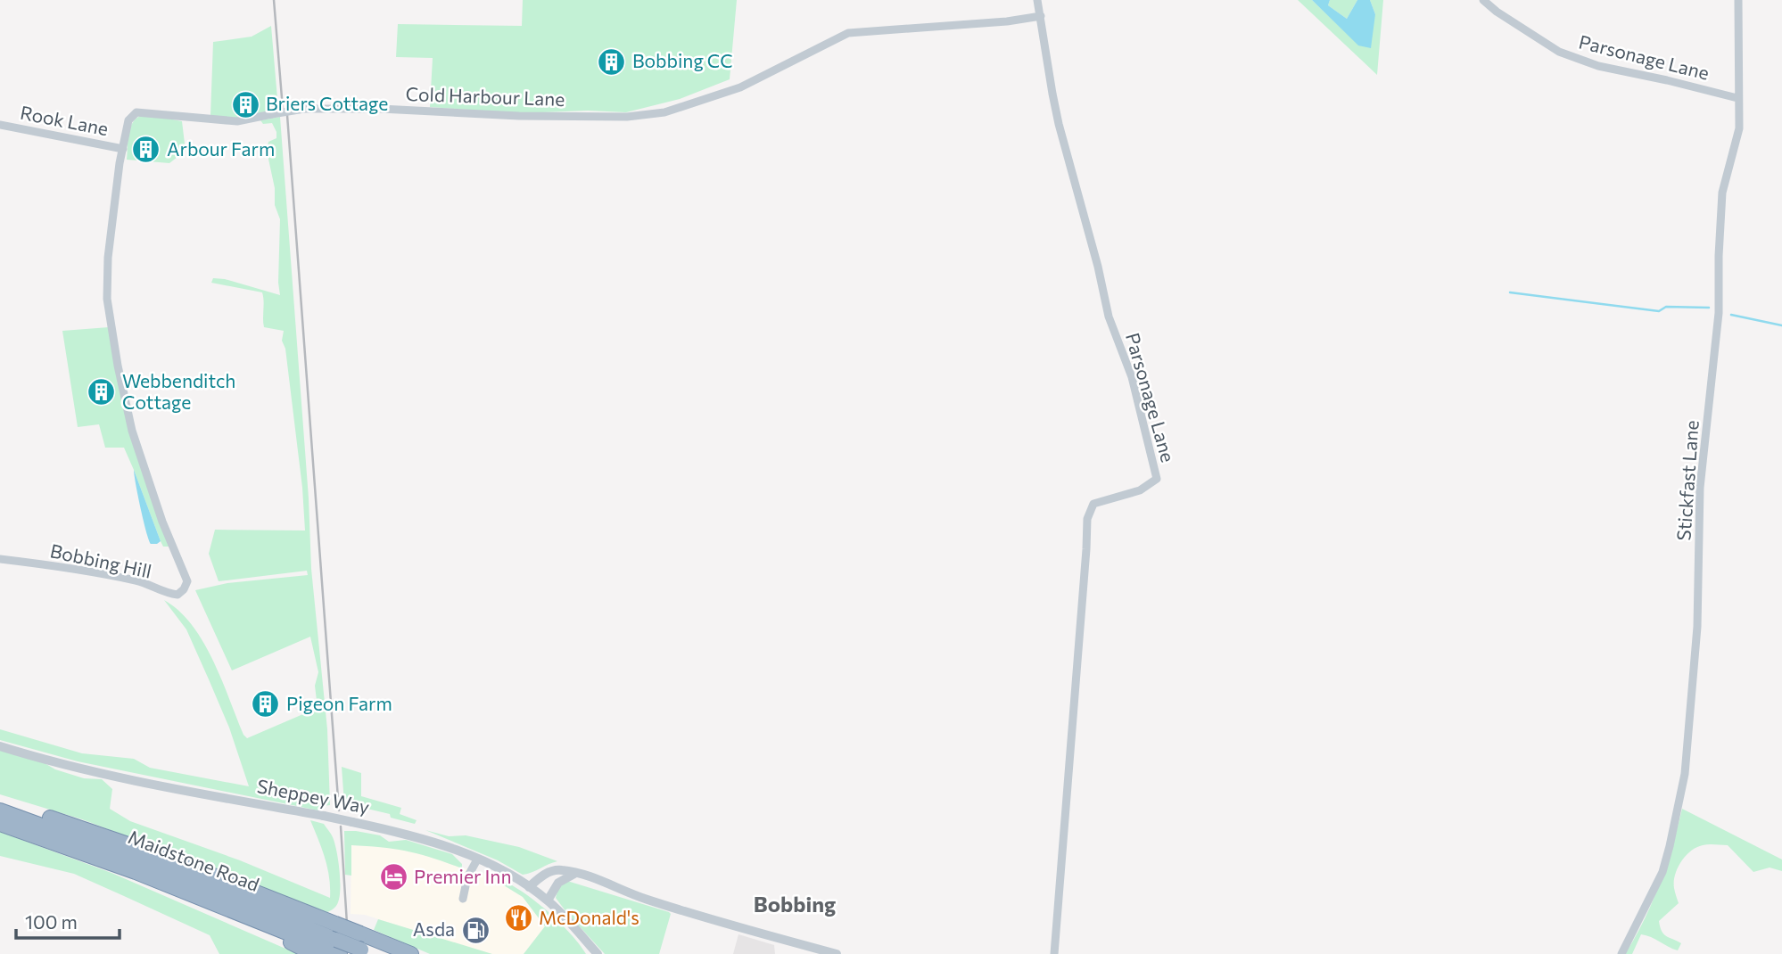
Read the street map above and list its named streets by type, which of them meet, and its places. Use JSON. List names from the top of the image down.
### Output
{
  "streets": {
    "highway": ["Maidstone Road"],
    "street": [
      "Parsonage Lane",
      "Cold Harbour Lane",
      "Rook Lane",
      "Stickfast Lane",
      "Bobbing Hill",
      "Sheppey Way"
    ]
  },
  "crossings": [
    ["Parsonage Lane", "Cold Harbour Lane"],
    ["Parsonage Lane", "Stickfast Lane"],
    ["Cold Harbour Lane", "Rook Lane"],
    ["Cold Harbour Lane", "Bobbing Hill"]
  ],
  "districts": ["Bobbing"],
  "places": {
    "building": [
      "Bobbing CC",
      "Briers Cottage",
      "Arbour Farm",
      "Webbenditch Cottage",
      "Pigeon Farm"
    ],
    "hotel": ["Premier Inn"],
    "restaurant": ["McDonald's"],
    "fuel station": ["Asda"]
  },
  "scale_bar": "100 m"
}
